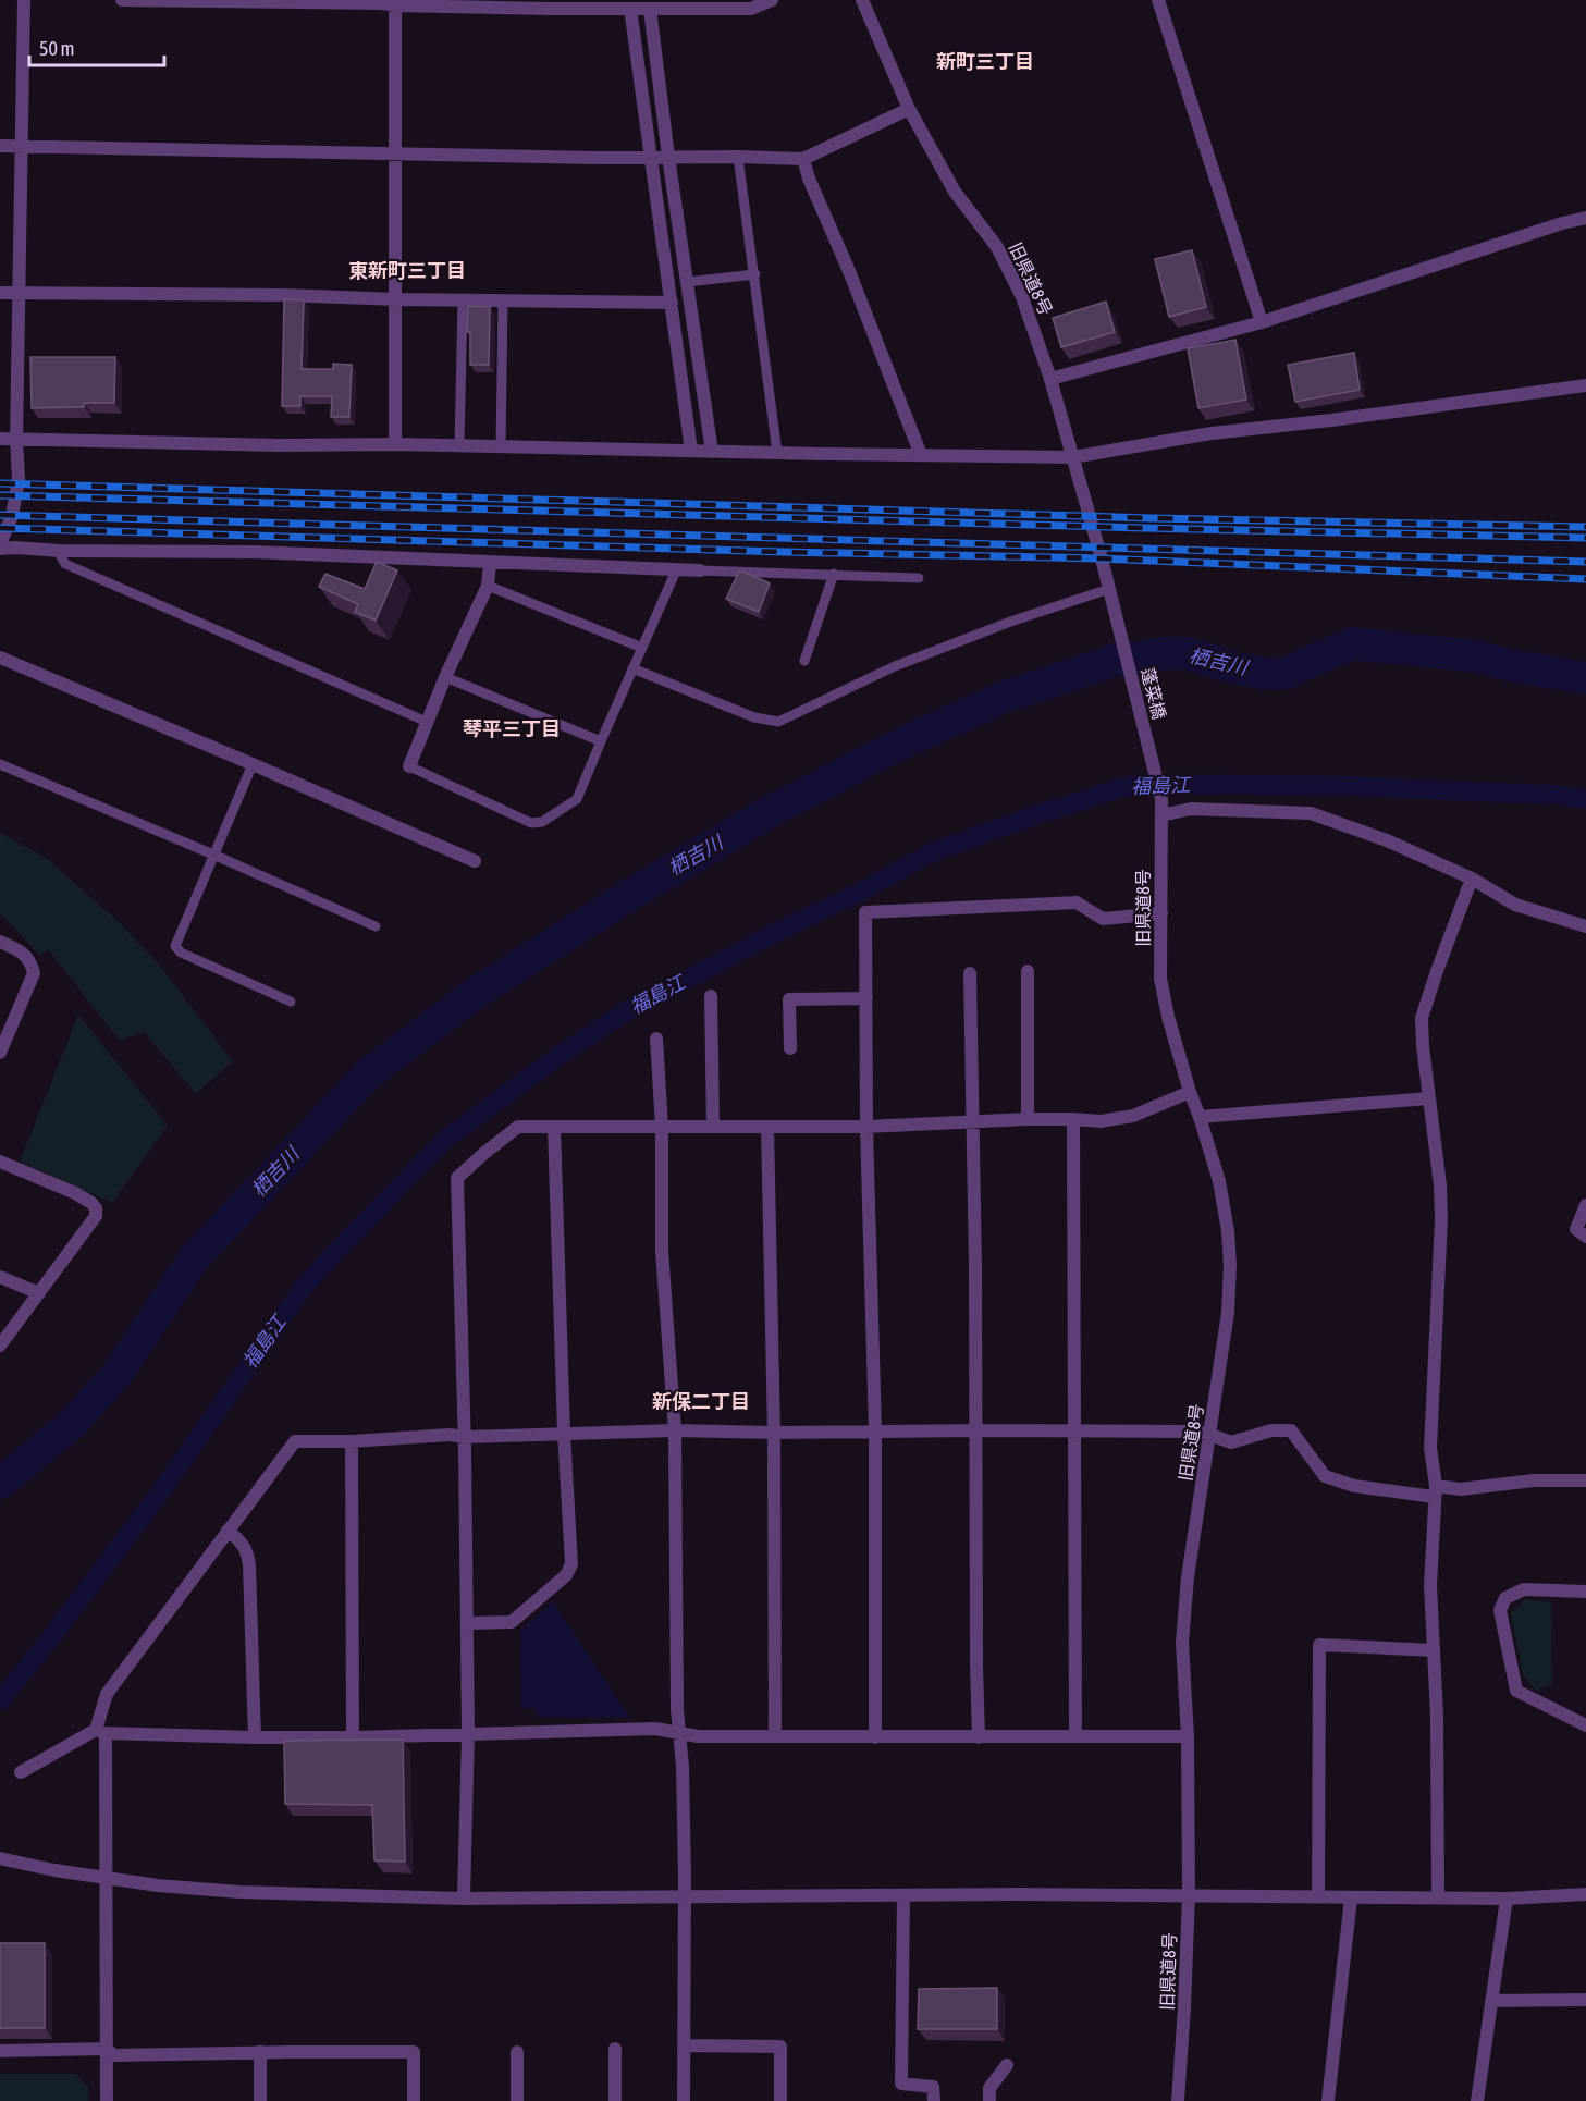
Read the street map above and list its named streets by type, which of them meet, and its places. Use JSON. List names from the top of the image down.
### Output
{
  "streets": {
    "street": ["旧県道8号", "蓬菜橋"]
  },
  "crossings": [
    ["旧県道8号", "蓬菜橋"]
  ],
  "districts": [
    "新町三丁目",
    "東新町三丁目",
    "琴平三丁目",
    "新保二丁目"
  ],
  "water": ["栖吉川", "福島江"],
  "scale_bar": "50 m"
}
